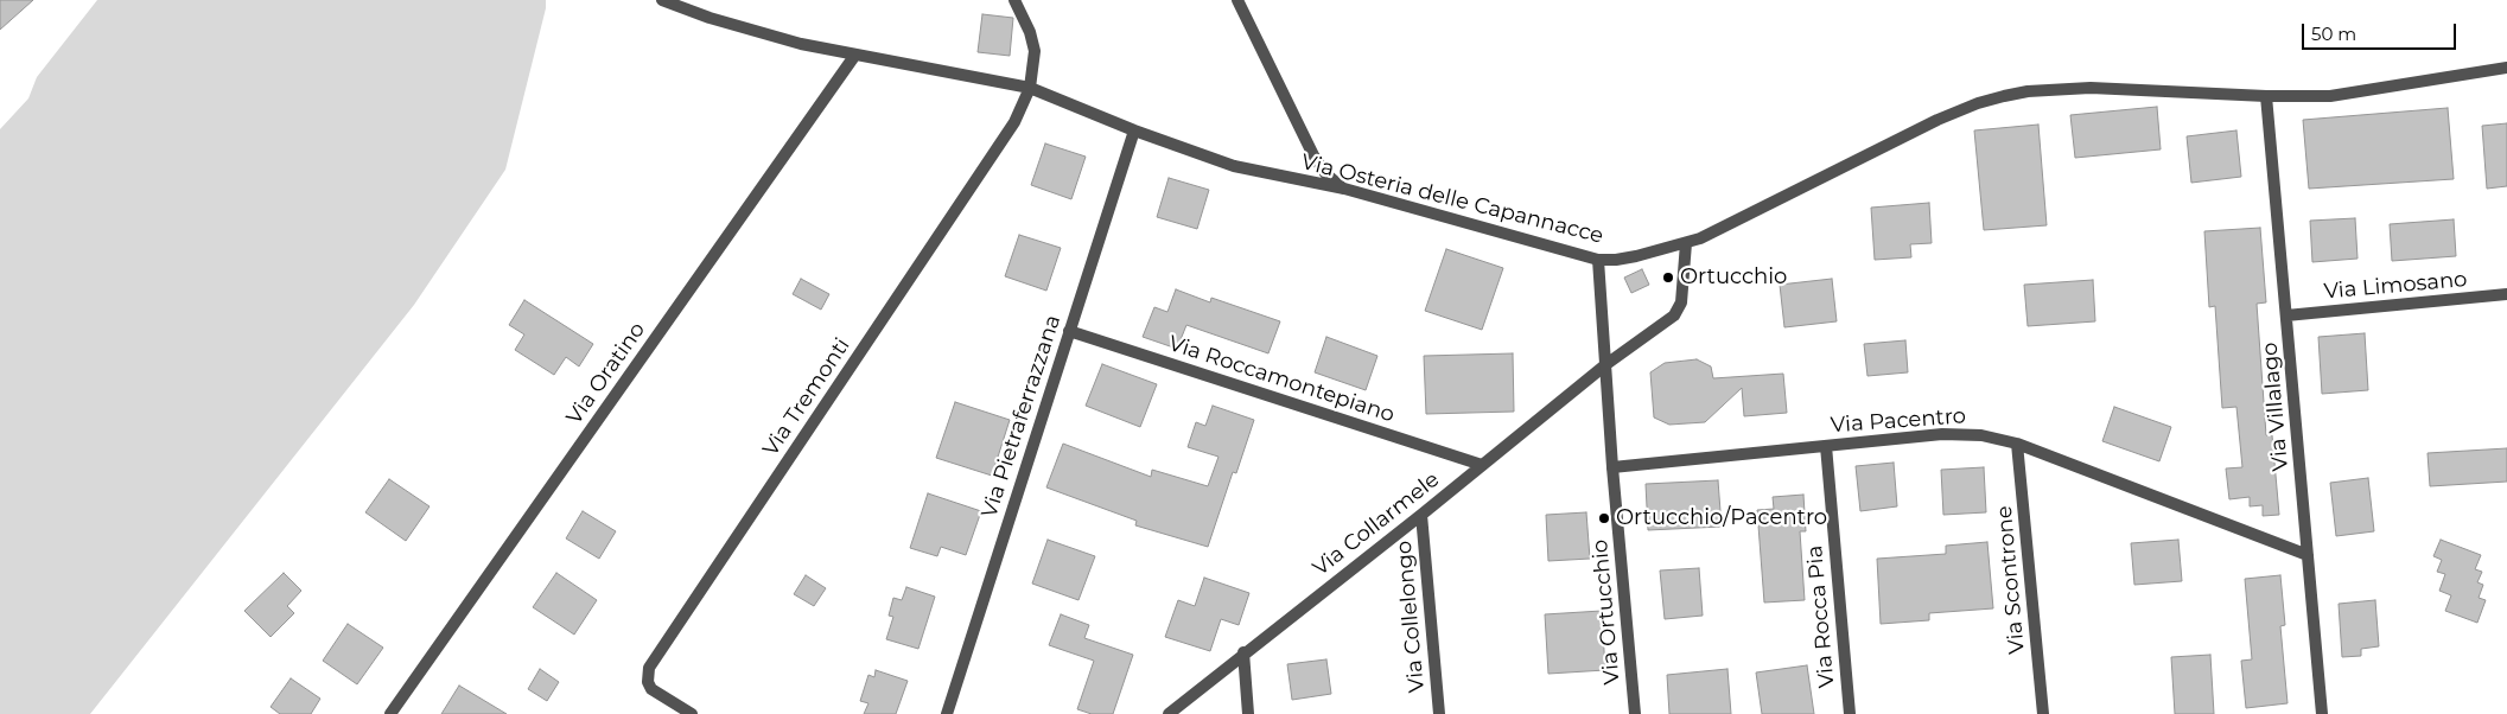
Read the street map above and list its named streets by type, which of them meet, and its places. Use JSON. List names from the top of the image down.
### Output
{
  "streets": {
    "street": [
      "Via Osteria delle Capannacce",
      "Via Limosano",
      "Via Oratino",
      "Via Roccamontepiano",
      "Via Tremonti",
      "Via Villalago",
      "Via Pietraferrazzana",
      "Via Pacentro",
      "Via Collarmele",
      "Via Scontrone",
      "Via Ortucchio",
      "Via Collelongo",
      "Via Rocca Pia"
    ]
  },
  "crossings": [
    ["Via Osteria delle Capannacce", "Via Oratino"],
    ["Via Osteria delle Capannacce", "Via Tremonti"],
    ["Via Osteria delle Capannacce", "Via Villalago"],
    ["Via Osteria delle Capannacce", "Via Pietraferrazzana"],
    ["Via Osteria delle Capannacce", "Via Ortucchio"],
    ["Via Limosano", "Via Villalago"],
    ["Via Roccamontepiano", "Via Pietraferrazzana"],
    ["Via Roccamontepiano", "Via Collarmele"],
    ["Via Villalago", "Via Pacentro"],
    ["Via Pacentro", "Via Scontrone"],
    ["Via Pacentro", "Via Ortucchio"],
    ["Via Pacentro", "Via Rocca Pia"],
    ["Via Collarmele", "Via Ortucchio"],
    ["Via Collarmele", "Via Collelongo"]
  ],
  "places": ["Ortucchio", "Ortucchio/Pacentro"],
  "scale_bar": "50 m"
}
